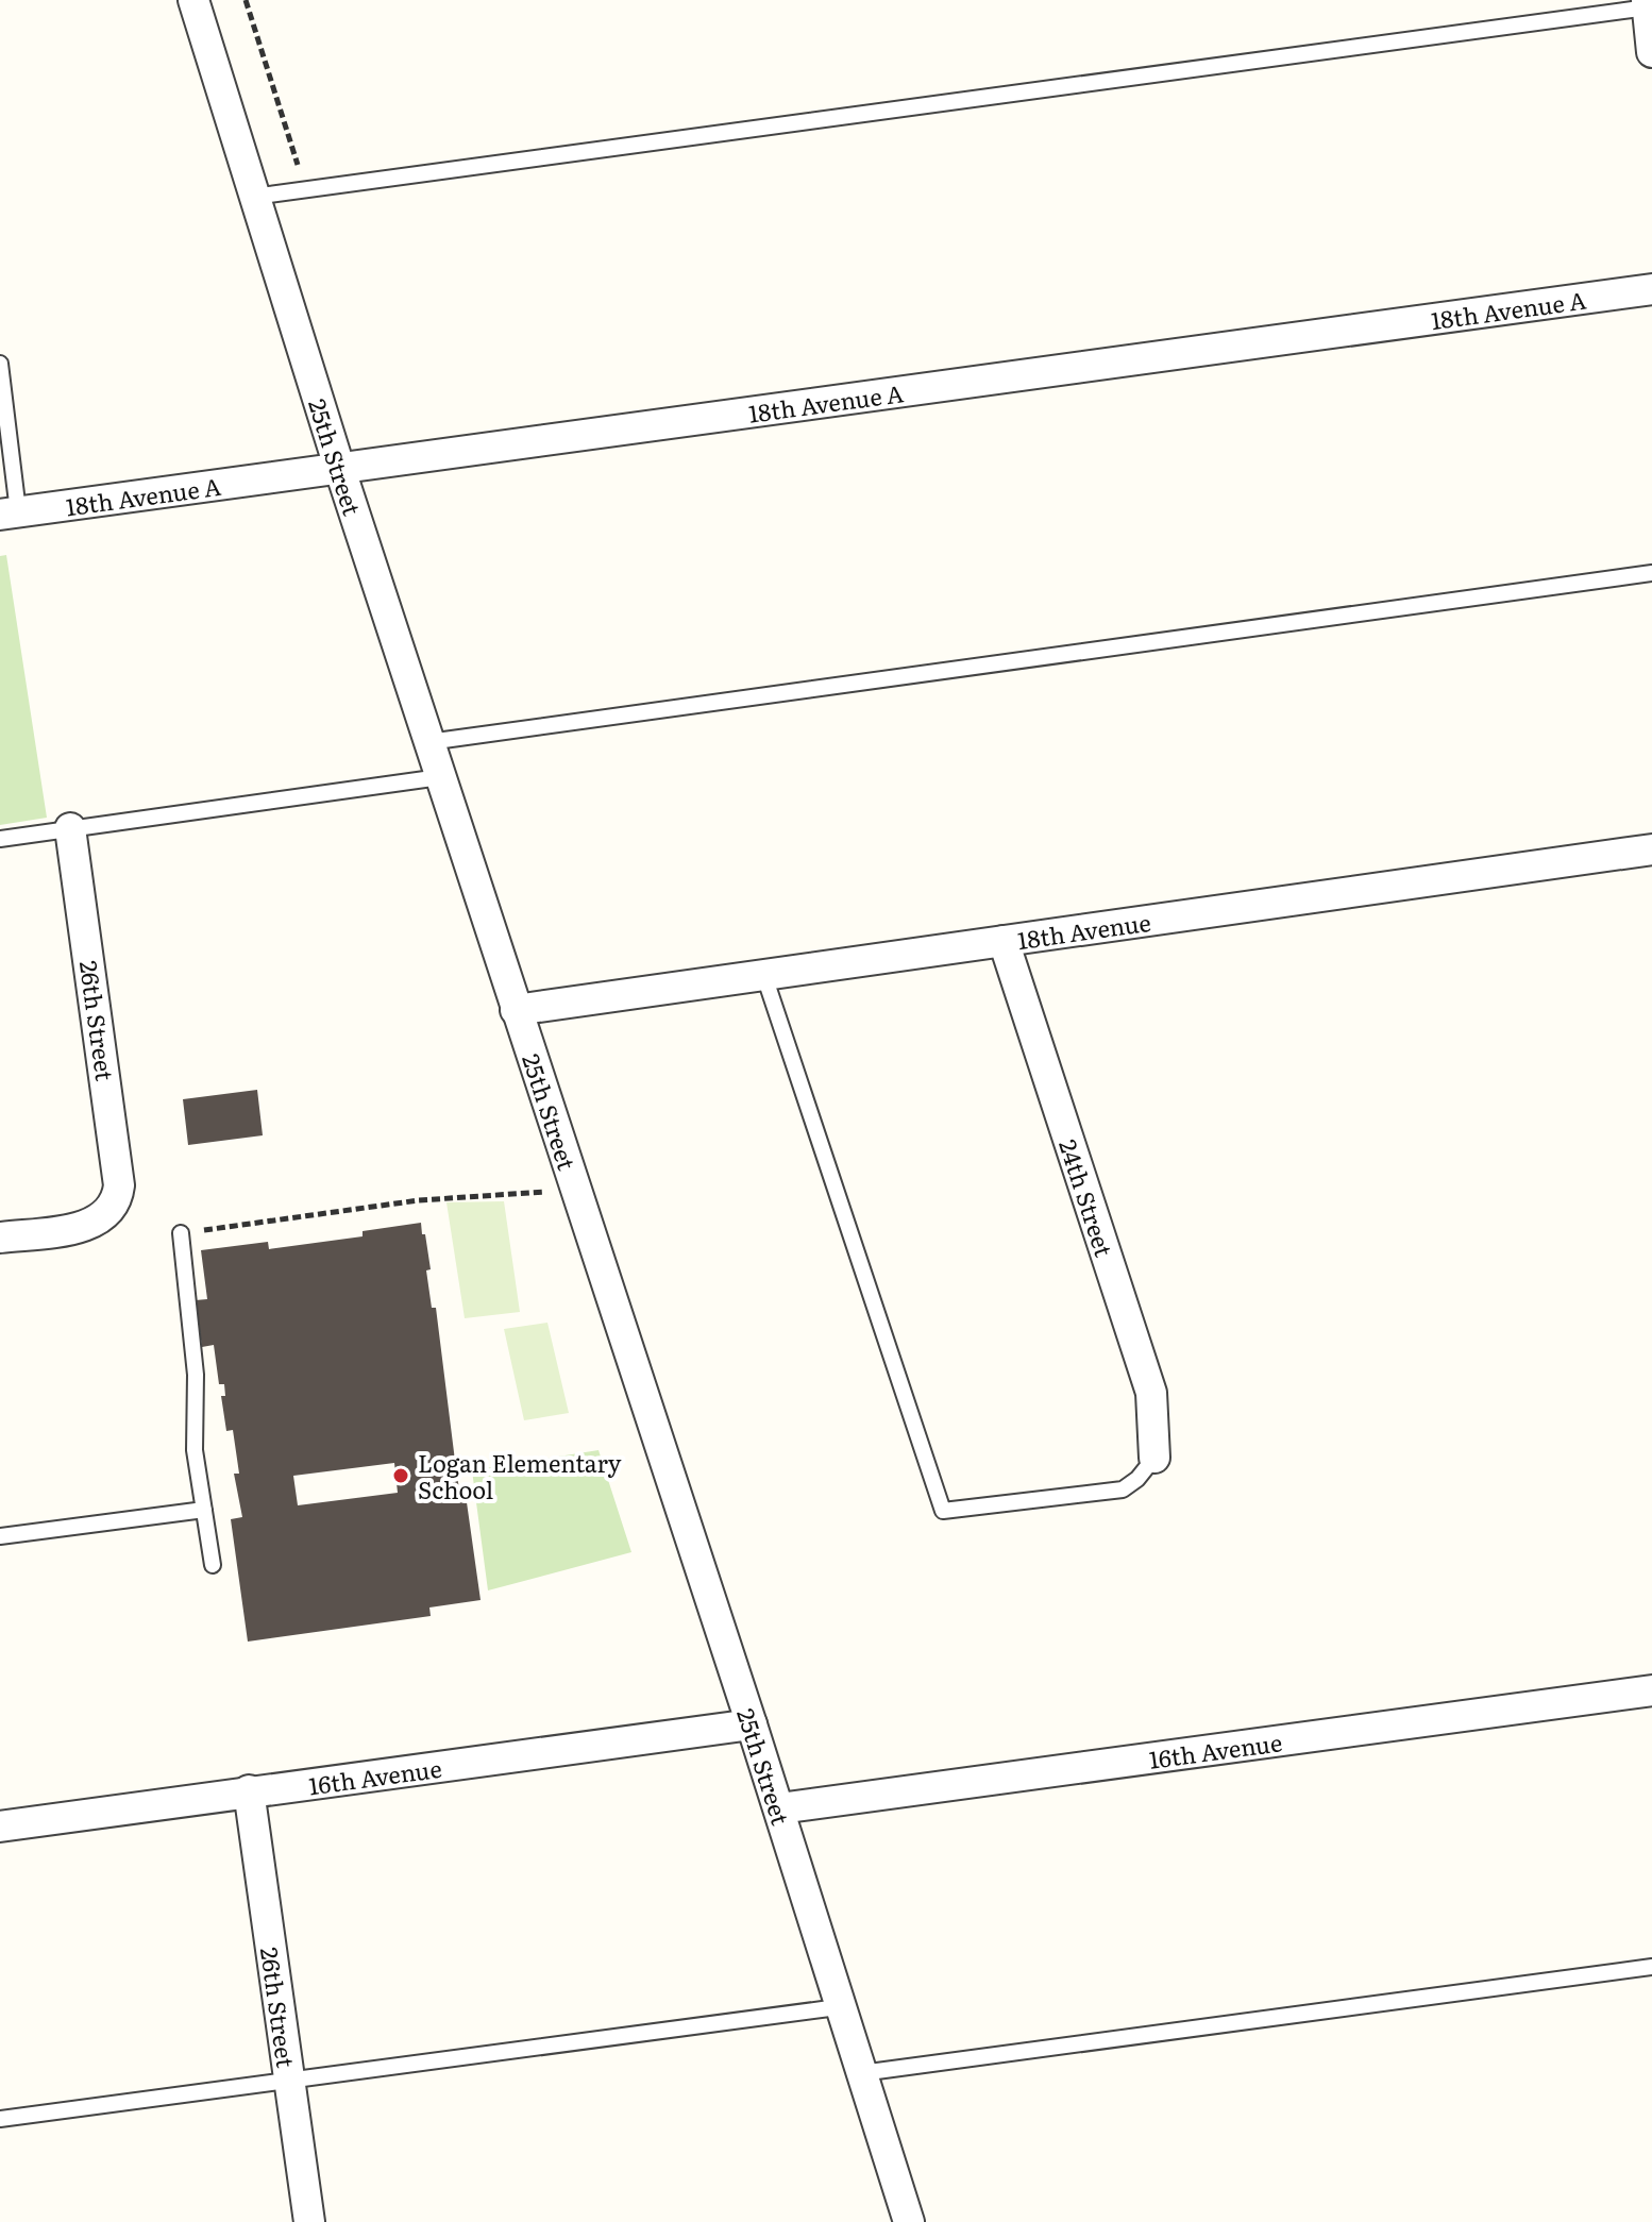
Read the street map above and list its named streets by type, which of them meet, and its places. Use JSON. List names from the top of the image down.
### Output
{
  "streets": {
    "street": [
      "18th Avenue A",
      "25th Street",
      "18th Avenue",
      "26th Street",
      "24th Street",
      "16th Avenue"
    ]
  },
  "crossings": [
    ["18th Avenue A", "25th Street"],
    ["25th Street", "18th Avenue"],
    ["25th Street", "16th Avenue"],
    ["18th Avenue", "24th Street"],
    ["26th Street", "16th Avenue"]
  ],
  "places": ["Logan Elementary School"]
}
